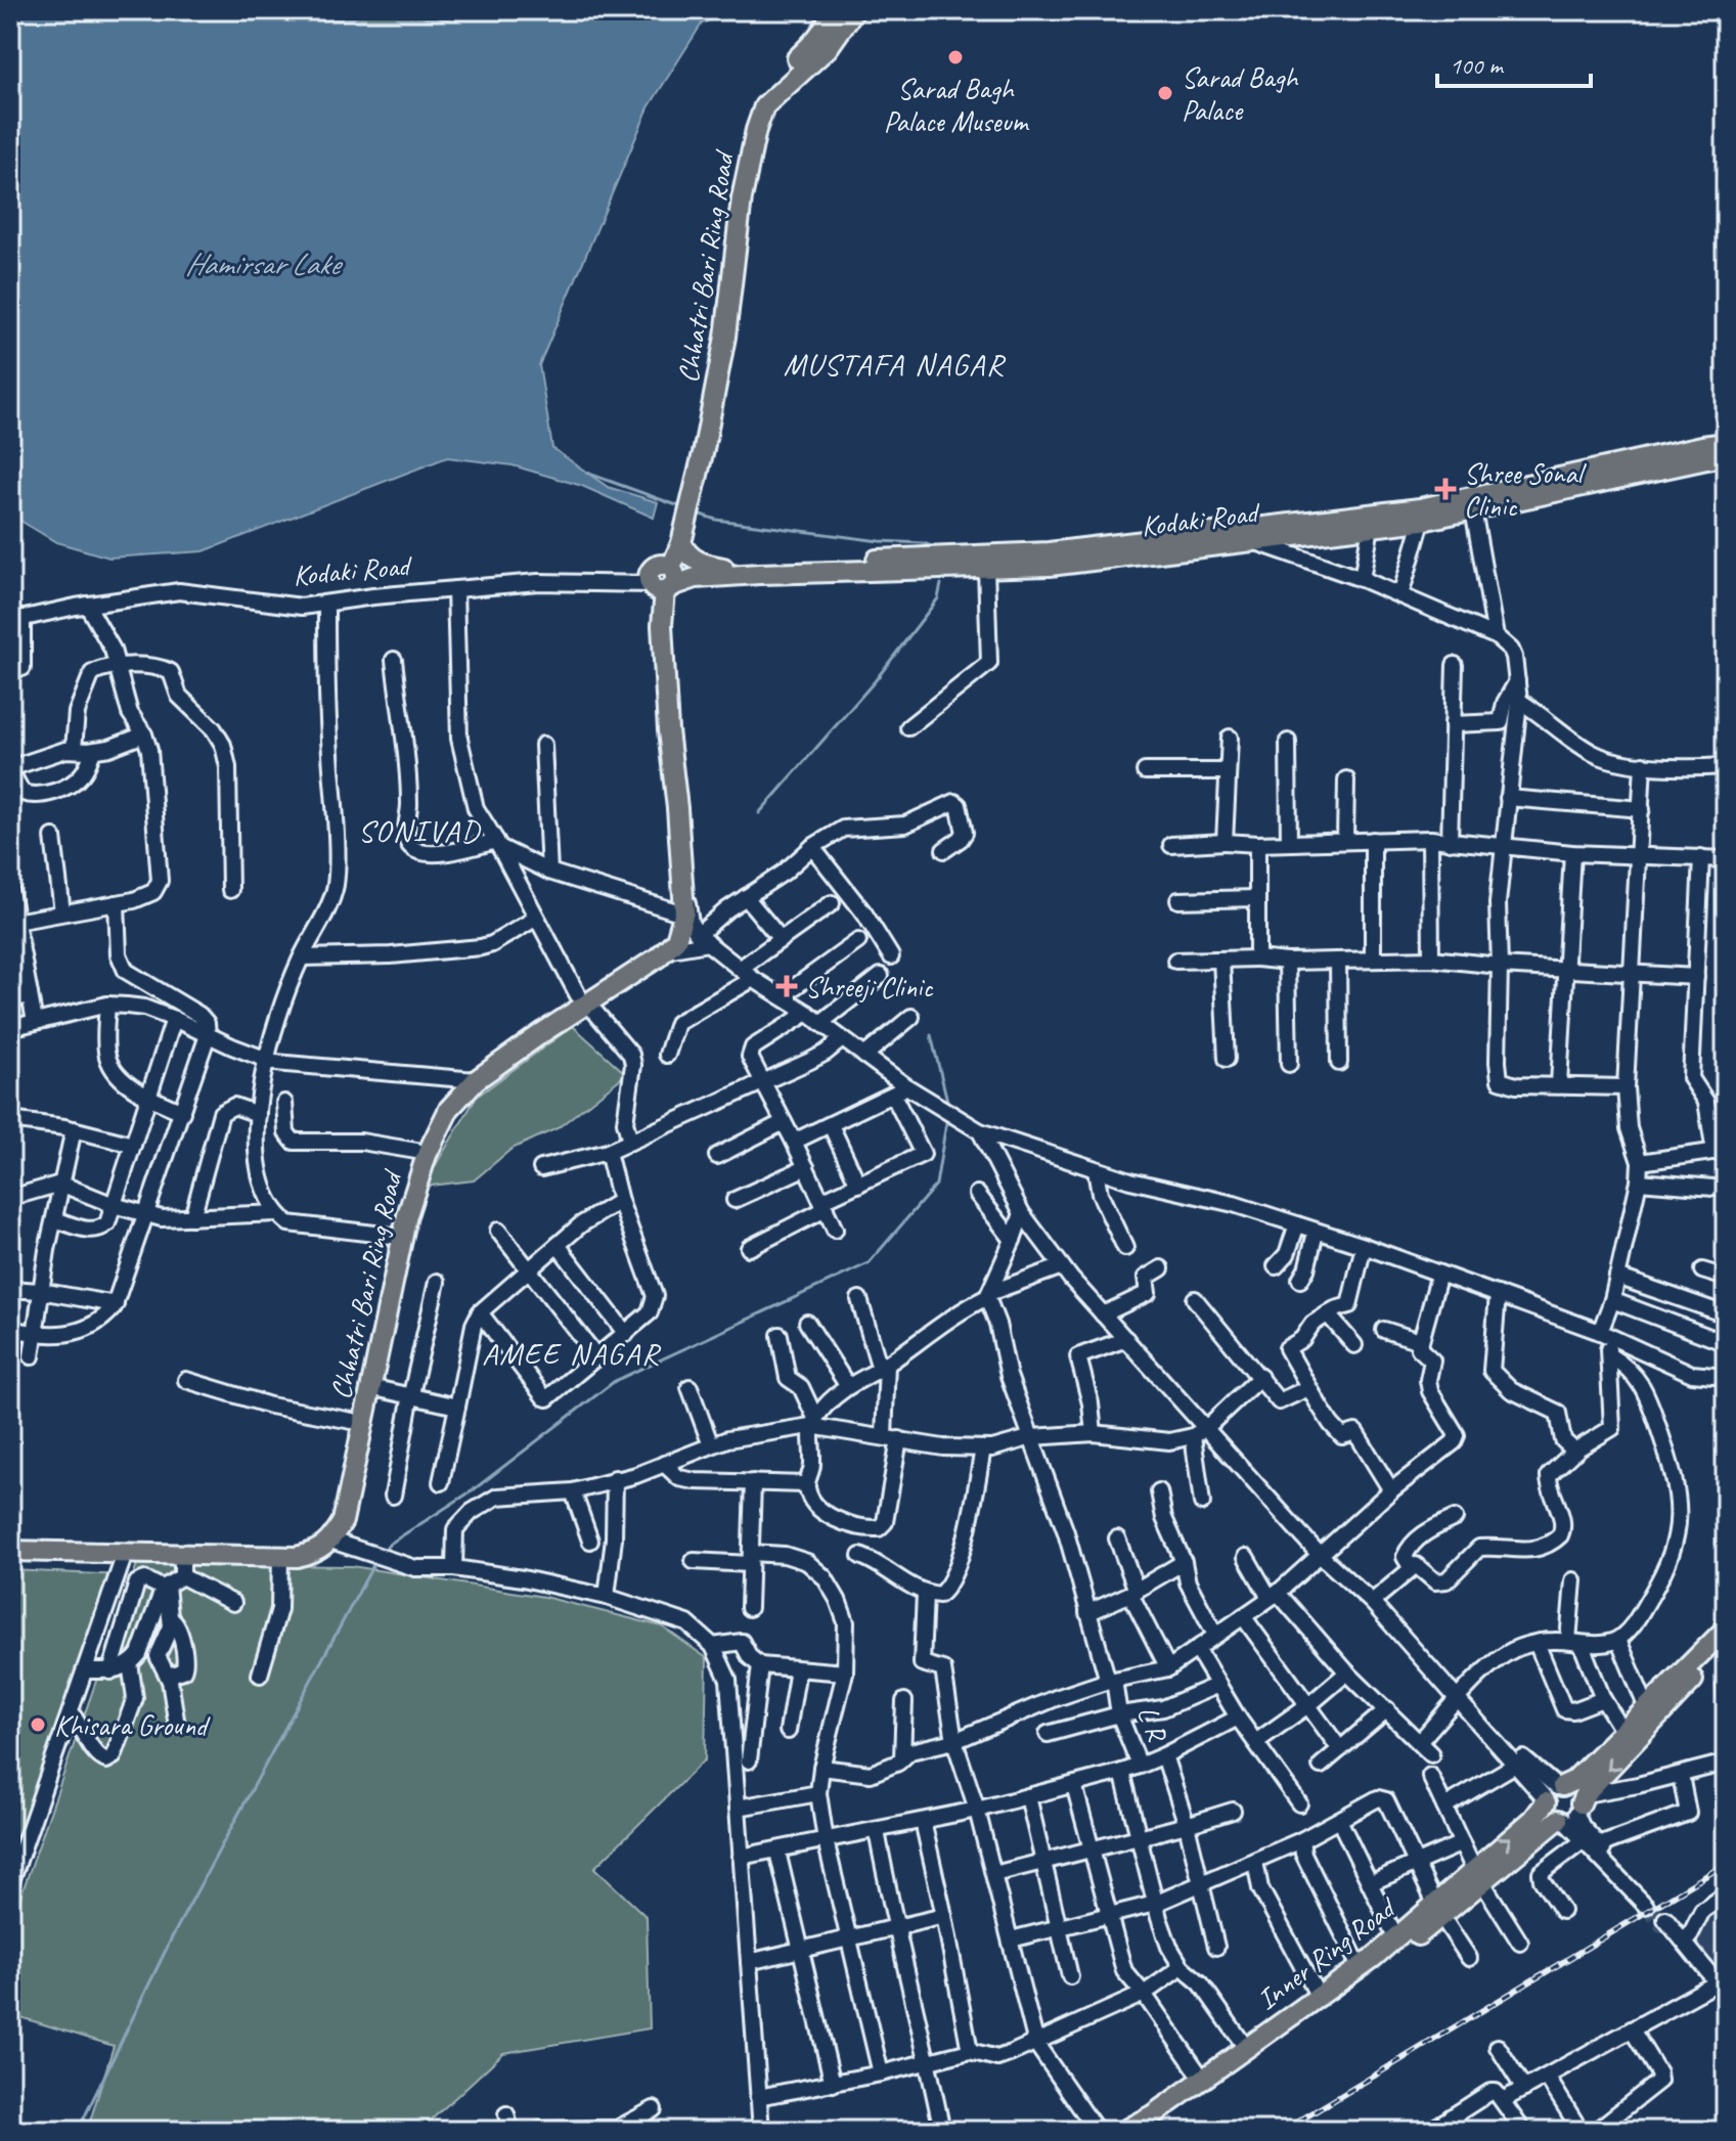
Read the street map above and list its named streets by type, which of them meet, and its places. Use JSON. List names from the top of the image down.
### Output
{
  "streets": {
    "main road": ["Chhatri Bari Ring Road", "Kodaki Road", "Inner Ring Road"],
    "street": ["L R"]
  },
  "crossings": [
    ["Chhatri Bari Ring Road", "Kodaki Road"],
    ["L R", "Inner Ring Road"]
  ],
  "districts": ["MUSTAFA NAGAR", "SONIVAD", "AMEE NAGAR"],
  "water": ["Hamirsar Lake"],
  "places": {
    "other": ["Sarad Bagh Palace Museum", "Sarad Bagh Palace", "Khisara Ground"],
    "health": ["Shree Sonal Clinic", "Shreeji Clinic"]
  },
  "scale_bar": "100 m"
}
